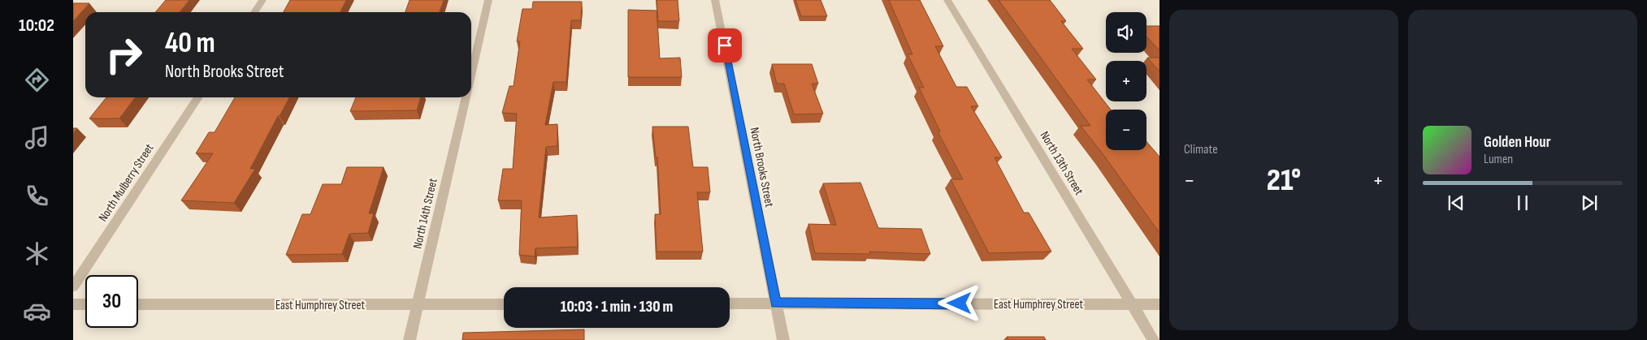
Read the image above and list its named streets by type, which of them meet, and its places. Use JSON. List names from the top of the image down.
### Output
{
  "streets": {
    "street": [
      "North 13th Street",
      "North Brooks Street",
      "North Mulberry Street",
      "North 14th Street",
      "East Humphrey Street"
    ]
  },
  "crossings": [
    ["North 13th Street", "East Humphrey Street"],
    ["North Brooks Street", "East Humphrey Street"],
    ["North 14th Street", "East Humphrey Street"]
  ],
  "page": {
    "tabs": "10:02",
    "tile": "Climate",
    "map_buttons": ["+", "−"],
    "turn": ["40 m", "North Brooks Street"],
    "song": ["Golden Hour", "Lumen"],
    "heat": ["−", "21°", "+"],
    "limit": "30",
    "trip": "10:03 · 1 min · 130 m"
  }
}
